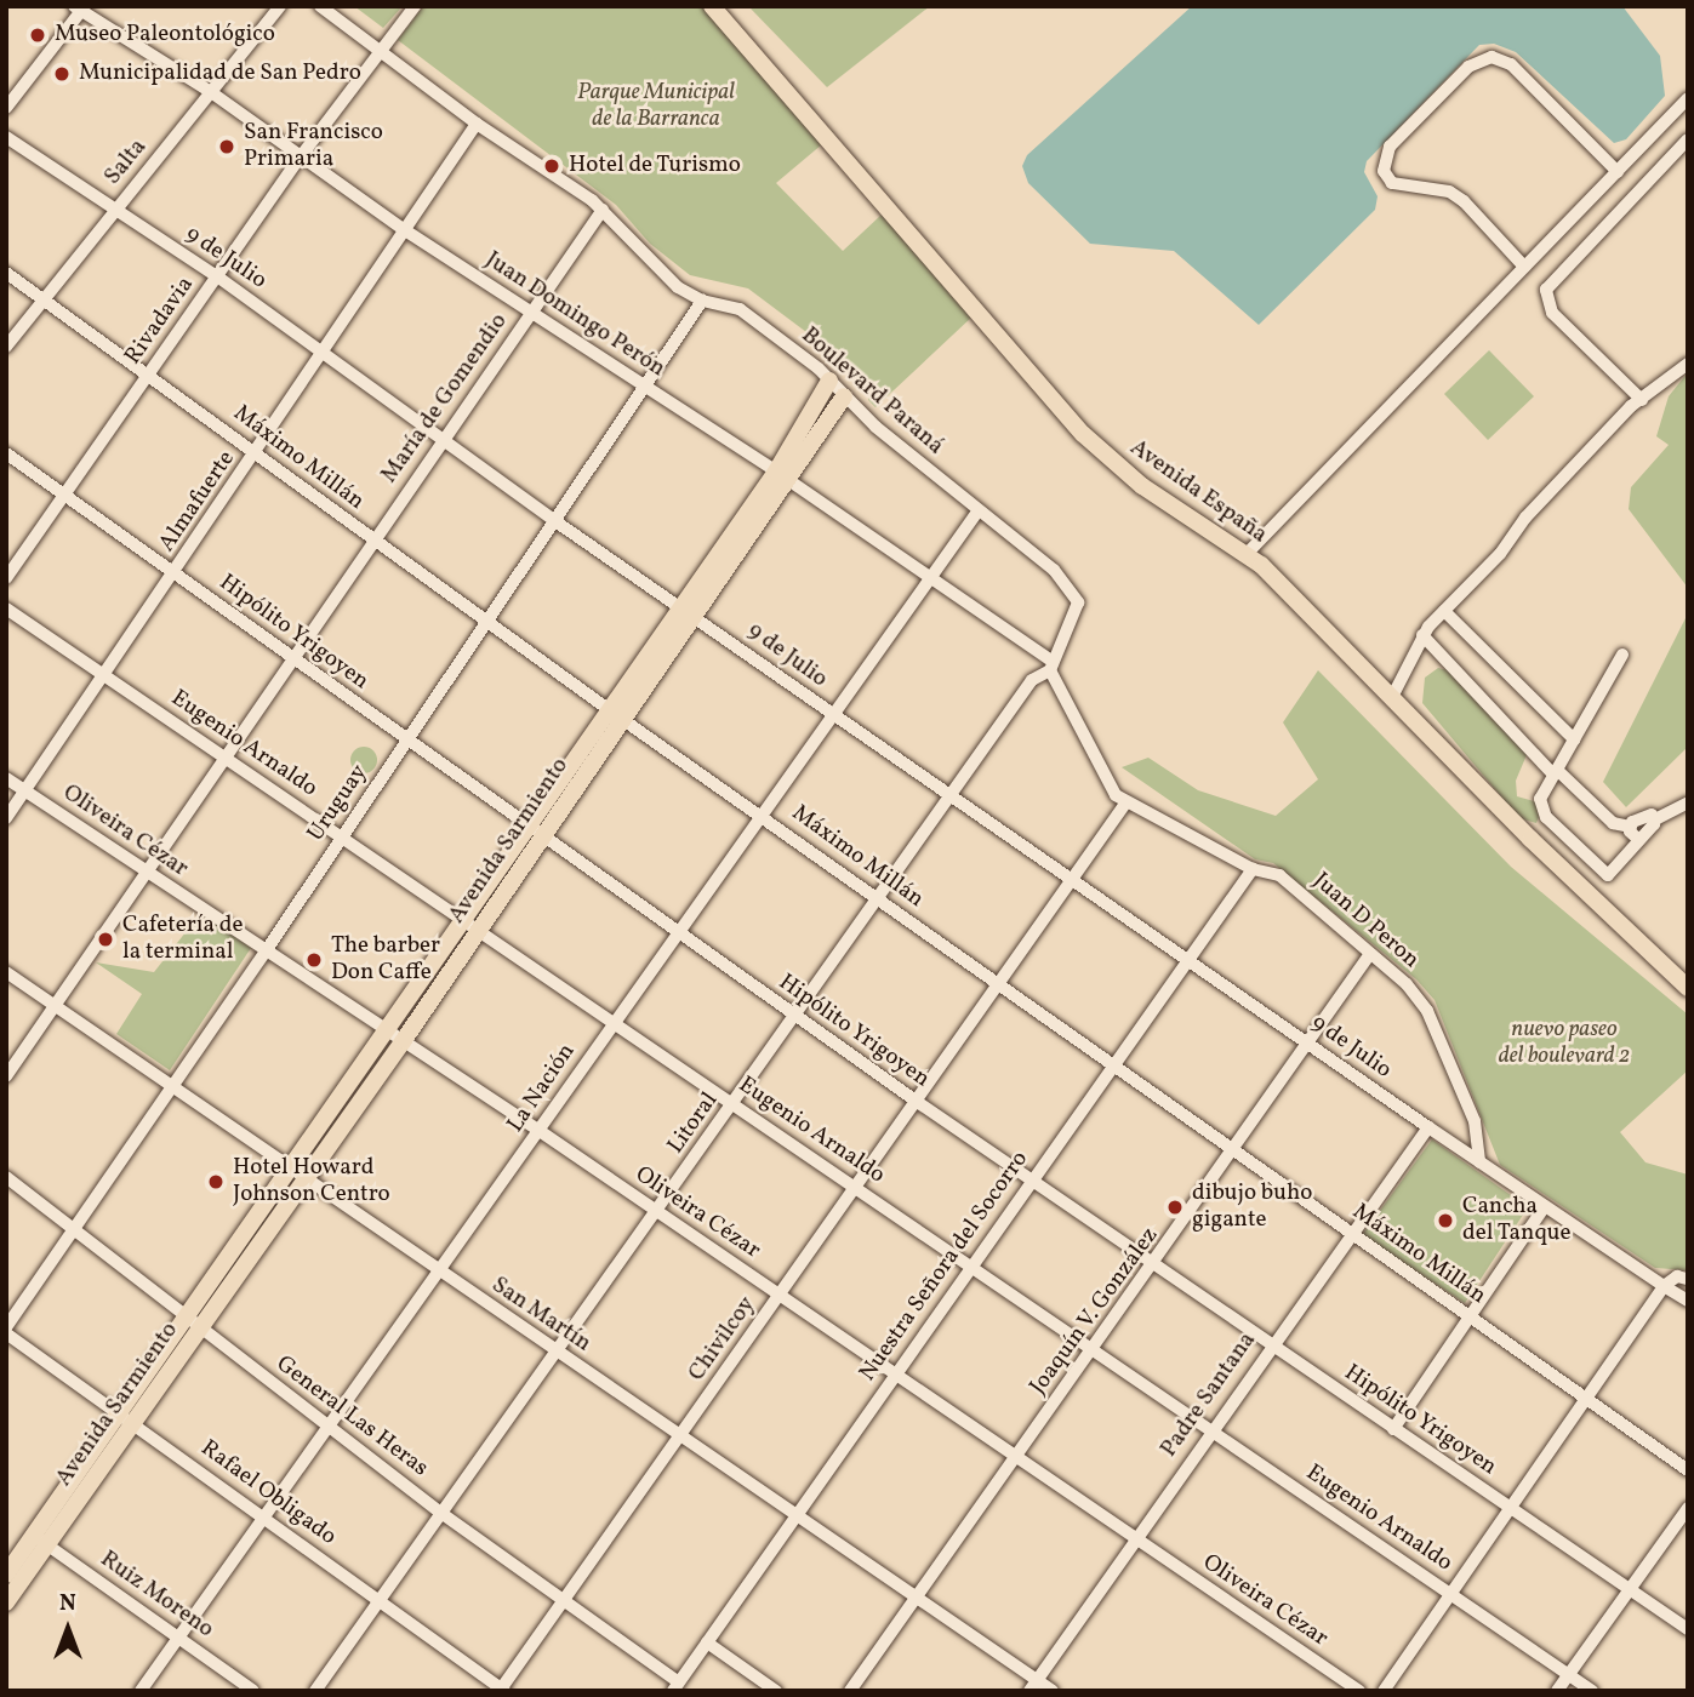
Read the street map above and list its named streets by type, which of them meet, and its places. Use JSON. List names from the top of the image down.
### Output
{
  "streets": {
    "main road": ["Avenida España", "Avenida Sarmiento"],
    "street": [
      "Salta",
      "9 de Julio",
      "Juan Domingo Perón",
      "Rivadavia",
      "Boulevard Paraná",
      "María de Gomendio",
      "Máximo Millán",
      "Almafuerte",
      "Hipólito Yrigoyen",
      "Eugenio Arnaldo",
      "Uruguay",
      "Oliveira Cézar",
      "Juan D Peron",
      "La Nación",
      "Litoral",
      "Nuestra Señora del Socorro",
      "Joaquín V. González",
      "San Martín",
      "Chivilcoy",
      "Padre Santana",
      "General Las Heras",
      "Rafael Obligado",
      "Ruiz Moreno"
    ]
  },
  "crossings": [
    ["Salta", "9 de Julio"],
    ["Salta", "Juan Domingo Perón"],
    ["Salta", "Máximo Millán"],
    ["9 de Julio", "Rivadavia"],
    ["9 de Julio", "María de Gomendio"],
    ["9 de Julio", "Almafuerte"],
    ["9 de Julio", "Uruguay"],
    ["9 de Julio", "Avenida Sarmiento"],
    ["9 de Julio", "Juan D Peron"],
    ["9 de Julio", "La Nación"],
    ["9 de Julio", "Litoral"],
    ["9 de Julio", "Nuestra Señora del Socorro"],
    ["9 de Julio", "Joaquín V. González"],
    ["9 de Julio", "Chivilcoy"],
    ["9 de Julio", "Padre Santana"],
    ["Juan Domingo Perón", "Rivadavia"],
    ["Juan Domingo Perón", "Boulevard Paraná"],
    ["Juan Domingo Perón", "María de Gomendio"],
    ["Juan Domingo Perón", "Almafuerte"],
    ["Juan Domingo Perón", "Uruguay"],
    ["Juan Domingo Perón", "Avenida Sarmiento"],
    ["Juan Domingo Perón", "La Nación"],
    ["Juan Domingo Perón", "Litoral"],
    ["Rivadavia", "Boulevard Paraná"],
    ["Rivadavia", "Máximo Millán"],
    ["Rivadavia", "Hipólito Yrigoyen"],
    ["Boulevard Paraná", "María de Gomendio"],
    ["Boulevard Paraná", "Almafuerte"],
    ["Boulevard Paraná", "Uruguay"],
    ["Boulevard Paraná", "Avenida Sarmiento"],
    ["Boulevard Paraná", "La Nación"],
    ["Boulevard Paraná", "Litoral"],
    ["María de Gomendio", "Máximo Millán"],
    ["María de Gomendio", "Hipólito Yrigoyen"],
    ["María de Gomendio", "Eugenio Arnaldo"],
    ["María de Gomendio", "Oliveira Cézar"],
    ["María de Gomendio", "San Martín"],
    ["Máximo Millán", "Almafuerte"],
    ["Máximo Millán", "Uruguay"],
    ["Máximo Millán", "Avenida Sarmiento"],
    ["Máximo Millán", "La Nación"],
    ["Máximo Millán", "Litoral"],
    ["Máximo Millán", "Nuestra Señora del Socorro"],
    ["Máximo Millán", "Joaquín V. González"],
    ["Máximo Millán", "Chivilcoy"],
    ["Máximo Millán", "Padre Santana"],
    ["Almafuerte", "Hipólito Yrigoyen"],
    ["Almafuerte", "Eugenio Arnaldo"],
    ["Almafuerte", "Oliveira Cézar"],
    ["Hipólito Yrigoyen", "Uruguay"],
    ["Hipólito Yrigoyen", "Avenida Sarmiento"],
    ["Hipólito Yrigoyen", "La Nación"],
    ["Hipólito Yrigoyen", "Litoral"],
    ["Hipólito Yrigoyen", "Nuestra Señora del Socorro"],
    ["Hipólito Yrigoyen", "Joaquín V. González"],
    ["Hipólito Yrigoyen", "Chivilcoy"],
    ["Hipólito Yrigoyen", "Padre Santana"],
    ["Eugenio Arnaldo", "Uruguay"],
    ["Eugenio Arnaldo", "Avenida Sarmiento"],
    ["Eugenio Arnaldo", "La Nación"],
    ["Eugenio Arnaldo", "Litoral"],
    ["Eugenio Arnaldo", "Nuestra Señora del Socorro"],
    ["Eugenio Arnaldo", "Joaquín V. González"],
    ["Eugenio Arnaldo", "Chivilcoy"],
    ["Eugenio Arnaldo", "Padre Santana"],
    ["Uruguay", "Oliveira Cézar"],
    ["Uruguay", "San Martín"],
    ["Uruguay", "General Las Heras"],
    ["Uruguay", "Rafael Obligado"],
    ["Oliveira Cézar", "Avenida Sarmiento"],
    ["Oliveira Cézar", "La Nación"],
    ["Oliveira Cézar", "Litoral"],
    ["Oliveira Cézar", "Nuestra Señora del Socorro"],
    ["Oliveira Cézar", "Joaquín V. González"],
    ["Oliveira Cézar", "Chivilcoy"],
    ["Oliveira Cézar", "Padre Santana"],
    ["Avenida Sarmiento", "San Martín"],
    ["Avenida Sarmiento", "General Las Heras"],
    ["Avenida Sarmiento", "Rafael Obligado"],
    ["Avenida Sarmiento", "Ruiz Moreno"],
    ["Juan D Peron", "Nuestra Señora del Socorro"],
    ["Juan D Peron", "Joaquín V. González"],
    ["Juan D Peron", "Chivilcoy"],
    ["La Nación", "San Martín"],
    ["La Nación", "General Las Heras"],
    ["La Nación", "Rafael Obligado"],
    ["La Nación", "Ruiz Moreno"],
    ["Litoral", "San Martín"],
    ["Litoral", "General Las Heras"],
    ["Litoral", "Rafael Obligado"],
    ["Nuestra Señora del Socorro", "San Martín"],
    ["Nuestra Señora del Socorro", "General Las Heras"],
    ["Joaquín V. González", "San Martín"],
    ["San Martín", "Chivilcoy"],
    ["San Martín", "Padre Santana"],
    ["Chivilcoy", "General Las Heras"],
    ["Chivilcoy", "Rafael Obligado"]
  ],
  "parks": ["Parque Municipal de la Barranca", "nuevo paseo del boulevard 2"],
  "places": [
    "Museo Paleontológico",
    "Municipalidad de San Pedro",
    "San Francisco Primaria",
    "Hotel de Turismo",
    "Cafetería de la terminal",
    "The barber Don Caffe",
    "Hotel Howard Johnson Centro",
    "dibujo buho gigante",
    "Cancha del Tanque"
  ],
  "north": "top"
}
